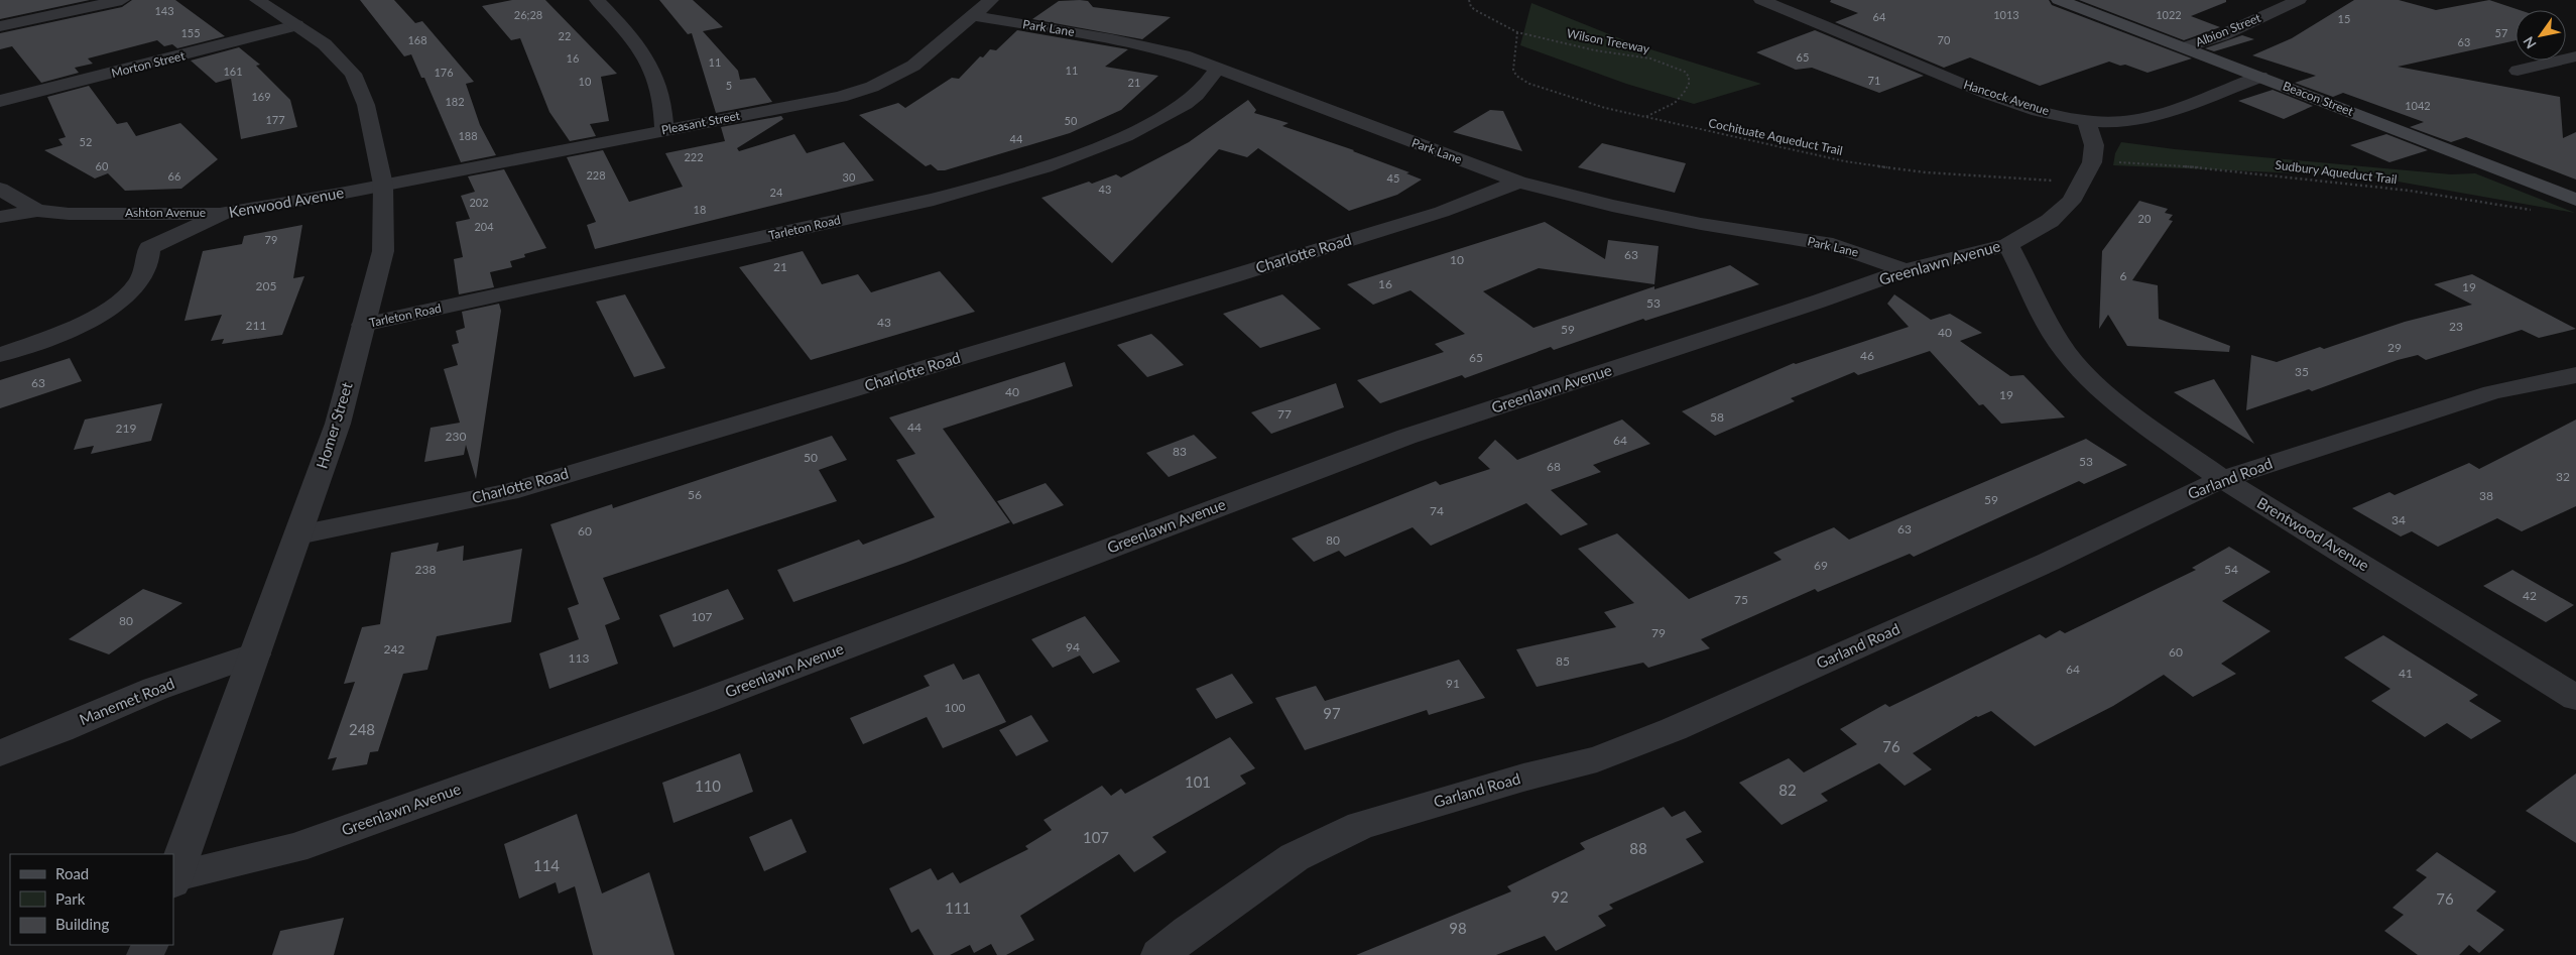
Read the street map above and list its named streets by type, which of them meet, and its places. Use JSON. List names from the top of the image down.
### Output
{
  "streets": {
    "main road": ["Beacon Street"],
    "street": [
      "Park Lane",
      "Albion Street",
      "Morton Street",
      "Hancock Avenue",
      "Pleasant Street",
      "Kenwood Avenue",
      "Ashton Avenue",
      "Tarleton Road",
      "Charlotte Road",
      "Greenlawn Avenue",
      "Homer Street",
      "Garland Road",
      "Brentwood Avenue",
      "Manemet Road"
    ],
    "path": ["Wilson Treeway", "Cochituate Aqueduct Trail", "Sudbury Aqueduct Trail"]
  },
  "crossings": [
    ["Park Lane", "Pleasant Street"],
    ["Park Lane", "Tarleton Road"],
    ["Park Lane", "Charlotte Road"],
    ["Park Lane", "Greenlawn Avenue"],
    ["Albion Street", "Beacon Street"],
    ["Wilson Treeway", "Cochituate Aqueduct Trail"],
    ["Morton Street", "Homer Street"],
    ["Hancock Avenue", "Beacon Street"],
    ["Pleasant Street", "Kenwood Avenue"],
    ["Pleasant Street", "Homer Street"],
    ["Cochituate Aqueduct Trail", "Sudbury Aqueduct Trail"],
    ["Cochituate Aqueduct Trail", "Greenlawn Avenue"],
    ["Sudbury Aqueduct Trail", "Greenlawn Avenue"],
    ["Kenwood Avenue", "Ashton Avenue"],
    ["Kenwood Avenue", "Homer Street"],
    ["Tarleton Road", "Homer Street"],
    ["Charlotte Road", "Homer Street"],
    ["Greenlawn Avenue", "Homer Street"],
    ["Greenlawn Avenue", "Brentwood Avenue"],
    ["Homer Street", "Manemet Road"],
    ["Garland Road", "Brentwood Avenue"]
  ],
  "house_numbers": [
    "143",
    "26;28",
    "1013",
    "1022",
    "64",
    "15",
    "155",
    "57",
    "22",
    "168",
    "70",
    "63",
    "65",
    "16",
    "11",
    "11",
    "161",
    "176",
    "71",
    "10",
    "21",
    "5",
    "169",
    "182",
    "1042",
    "177",
    "50",
    "188",
    "44",
    "52",
    "222",
    "60",
    "228",
    "66",
    "30",
    "45",
    "43",
    "24",
    "202",
    "18",
    "20",
    "204",
    "79",
    "63",
    "10",
    "21",
    "6",
    "16",
    "205",
    "19",
    "53",
    "43",
    "211",
    "23",
    "59",
    "40",
    "29",
    "46",
    "65",
    "35",
    "63",
    "40",
    "19",
    "77",
    "58",
    "44",
    "219",
    "230",
    "64",
    "83",
    "50",
    "53",
    "68",
    "32",
    "56",
    "38",
    "59",
    "74",
    "34",
    "63",
    "60",
    "80",
    "69",
    "238",
    "54",
    "42",
    "75",
    "107",
    "80",
    "79",
    "94",
    "242",
    "60",
    "113",
    "85",
    "64",
    "41",
    "91",
    "100",
    "97",
    "248",
    "76",
    "101",
    "110",
    "82",
    "107",
    "88",
    "114",
    "92",
    "76",
    "111",
    "98"
  ],
  "legend": ["Road", "Park", "Building"],
  "north": "bottom left"
}
